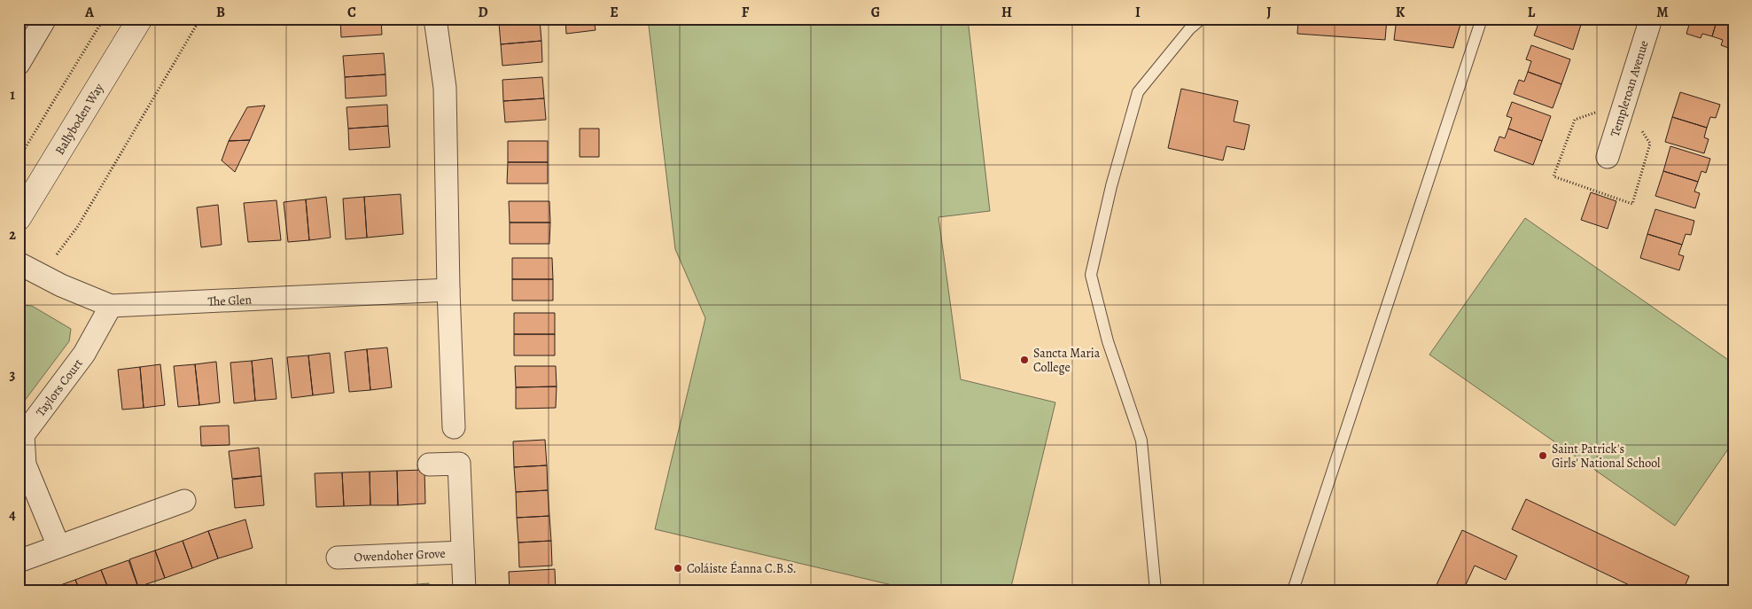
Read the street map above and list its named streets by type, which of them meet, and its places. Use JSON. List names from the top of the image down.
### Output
{
  "streets": {
    "main road": ["Ballyboden Way"],
    "street": [
      "Templeroan Avenue",
      "The Glen",
      "Taylors Court",
      "Owendoher Grove"
    ]
  },
  "crossings": [
    ["The Glen", "Taylors Court"]
  ],
  "places": ["Sancta Maria College", "Saint Patrick's Girls' National School", "Coláiste Éanna C.B.S."],
  "grid": {
    "columns": [
      "A",
      "B",
      "C",
      "D",
      "E",
      "F",
      "G",
      "H",
      "I",
      "J",
      "K",
      "L",
      "M"
    ],
    "rows": [
      "1",
      "2",
      "3",
      "4"
    ]
  }
}
